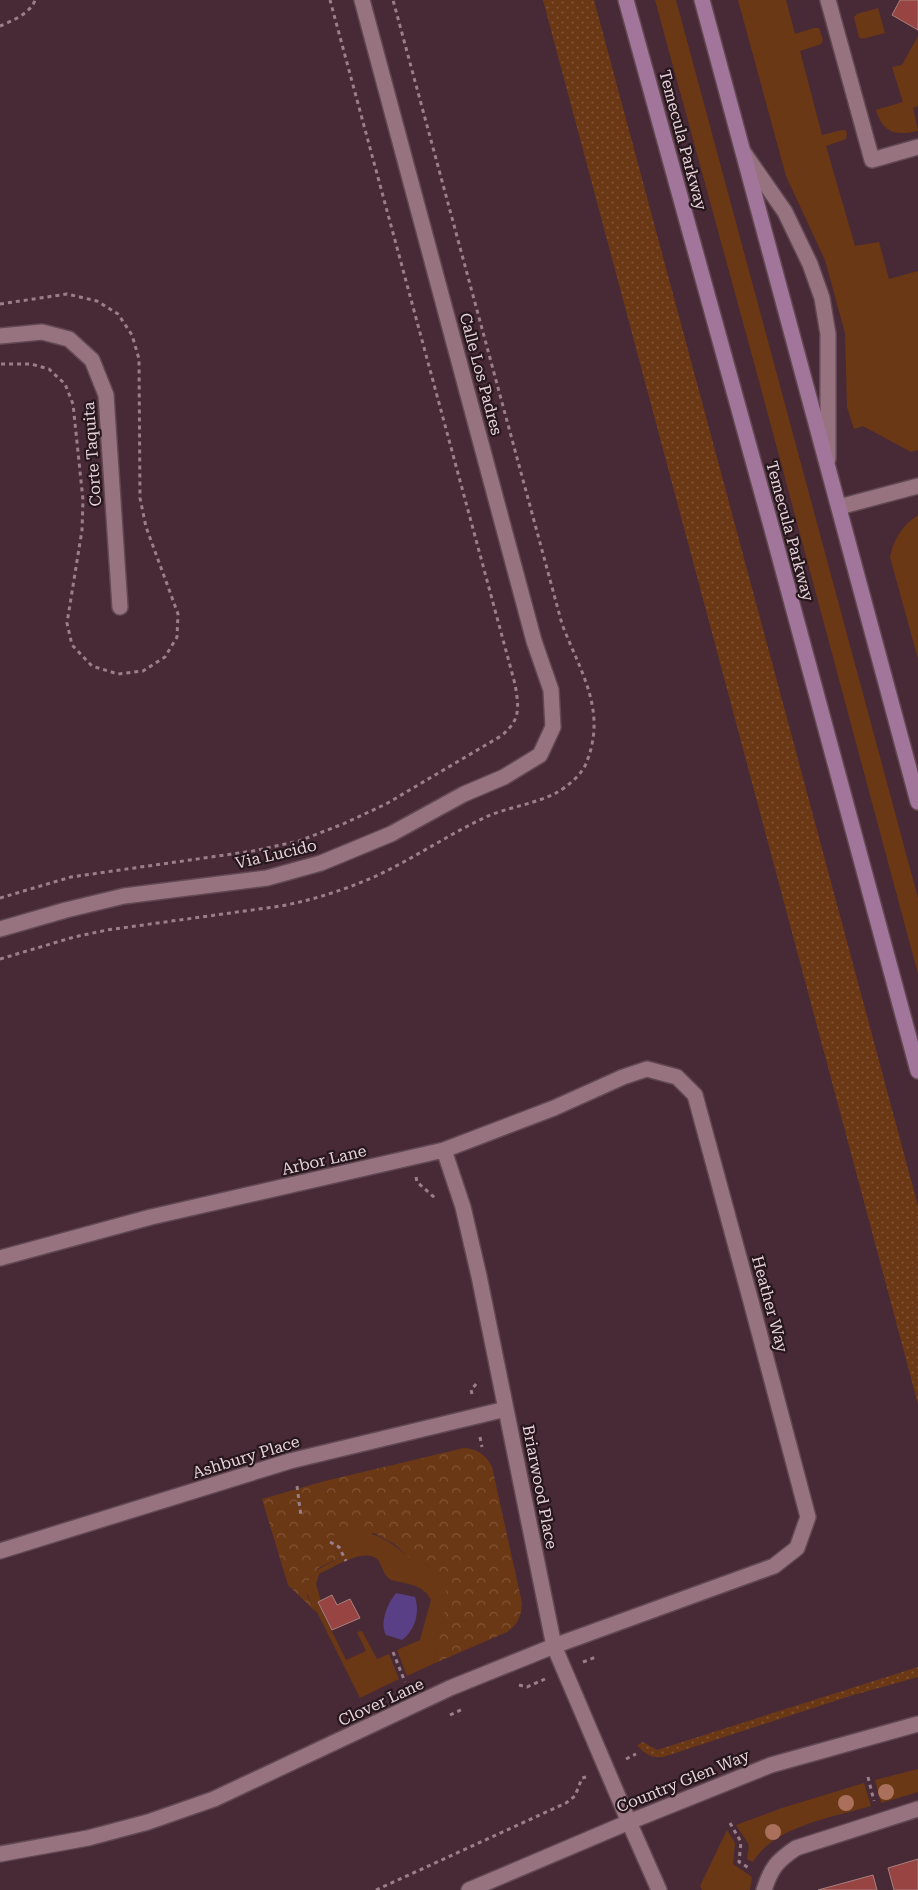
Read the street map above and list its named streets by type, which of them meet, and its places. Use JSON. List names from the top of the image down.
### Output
{
  "streets": {
    "main road": ["Temecula Parkway"],
    "street": [
      "Calle Los Padres",
      "Corte Taquita",
      "Via Lucido",
      "Arbor Lane",
      "Heather Way",
      "Ashbury Place",
      "Briarwood Place",
      "Clover Lane",
      "Country Glen Way"
    ]
  },
  "crossings": [
    ["Calle Los Padres", "Via Lucido"],
    ["Arbor Lane", "Heather Way"],
    ["Arbor Lane", "Briarwood Place"],
    ["Heather Way", "Clover Lane"],
    ["Ashbury Place", "Briarwood Place"],
    ["Briarwood Place", "Clover Lane"],
    ["Briarwood Place", "Country Glen Way"]
  ]
}
